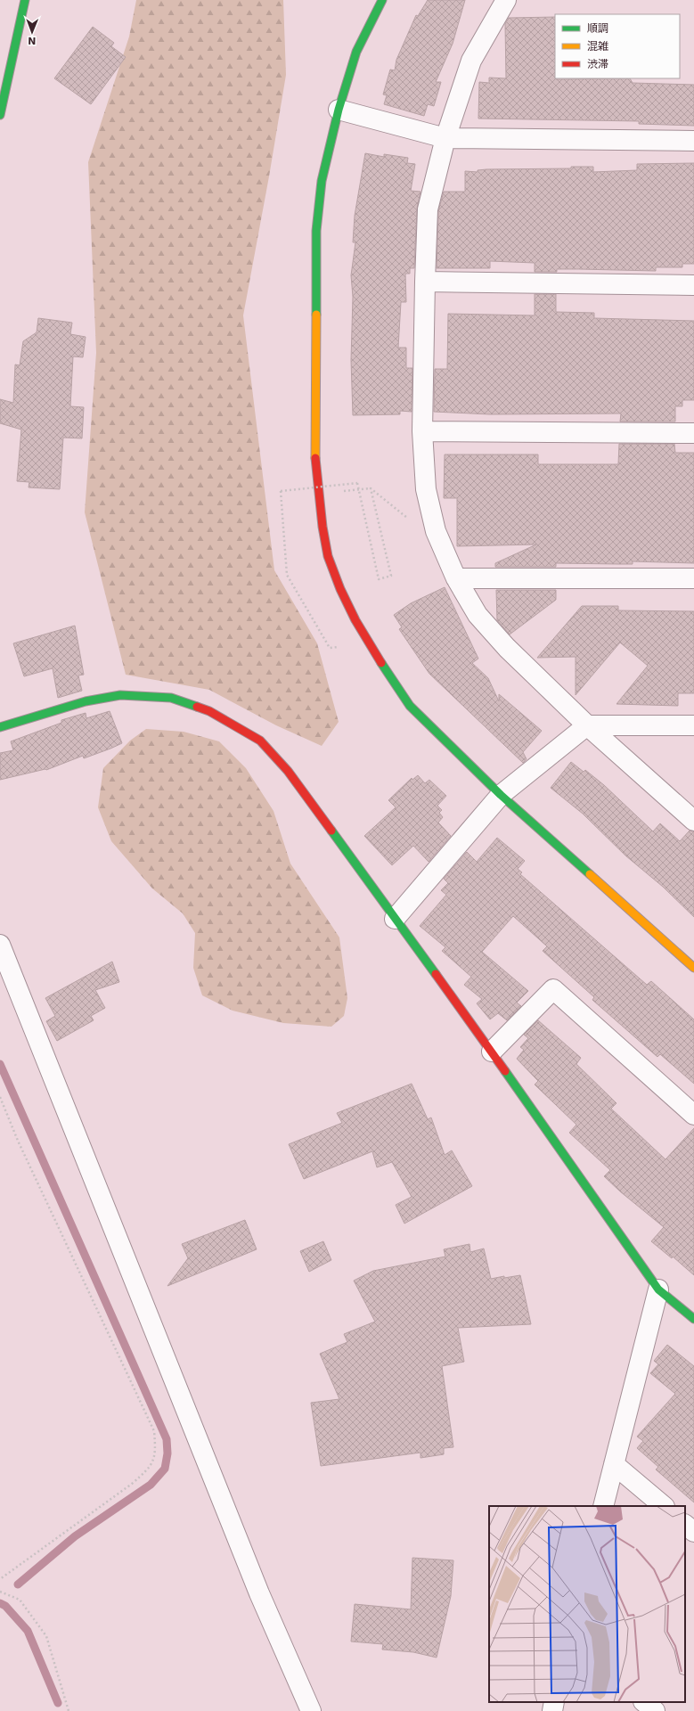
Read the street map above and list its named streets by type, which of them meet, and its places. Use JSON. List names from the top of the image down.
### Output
{
  "legend": ["順調", "混雑", "渋滞"],
  "north": "bottom"
}
